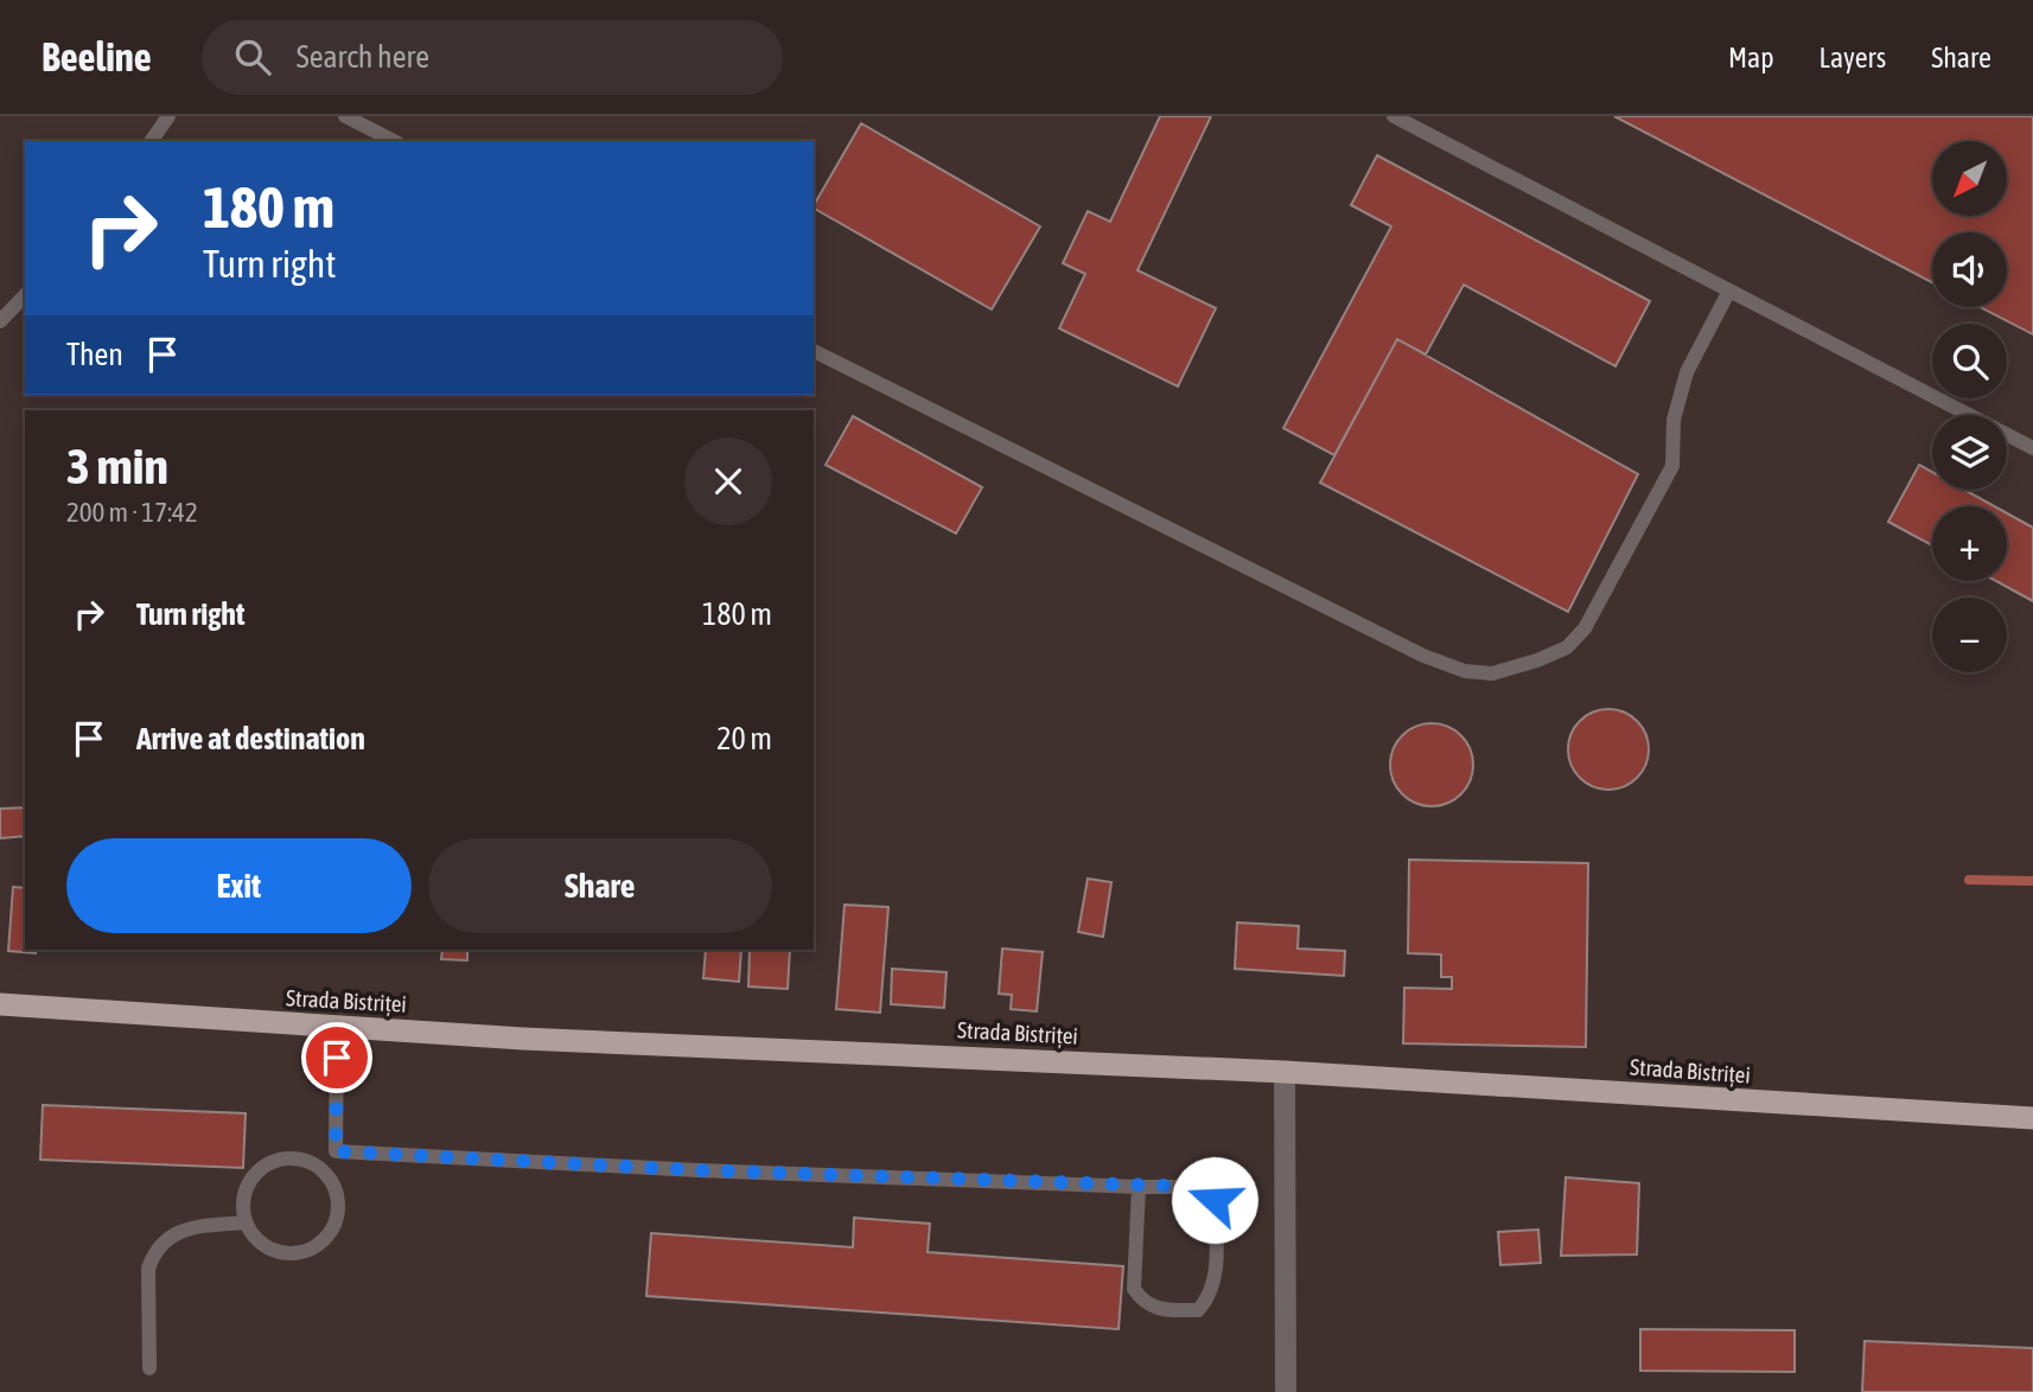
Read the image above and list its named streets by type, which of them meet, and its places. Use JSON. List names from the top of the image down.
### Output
{
  "streets": {
    "highway": ["Strada Bistriței"]
  },
  "north": "bottom left",
  "page": {
    "header": "Beeline",
    "search": "Search here",
    "nav": ["Map", "Layers", "Share"],
    "map_buttons": ["+", "−"],
    "turn": ["180 m", "Turn right"],
    "then": "Then",
    "heading": ["3 min", "200 m · 17:42"],
    "list": [
      {
        "name": "Turn right",
        "value": "180 m"
      },
      {
        "name": "Arrive at destination",
        "value": "20 m"
      }
    ],
    "buttons": ["Exit", "Share"]
  }
}
